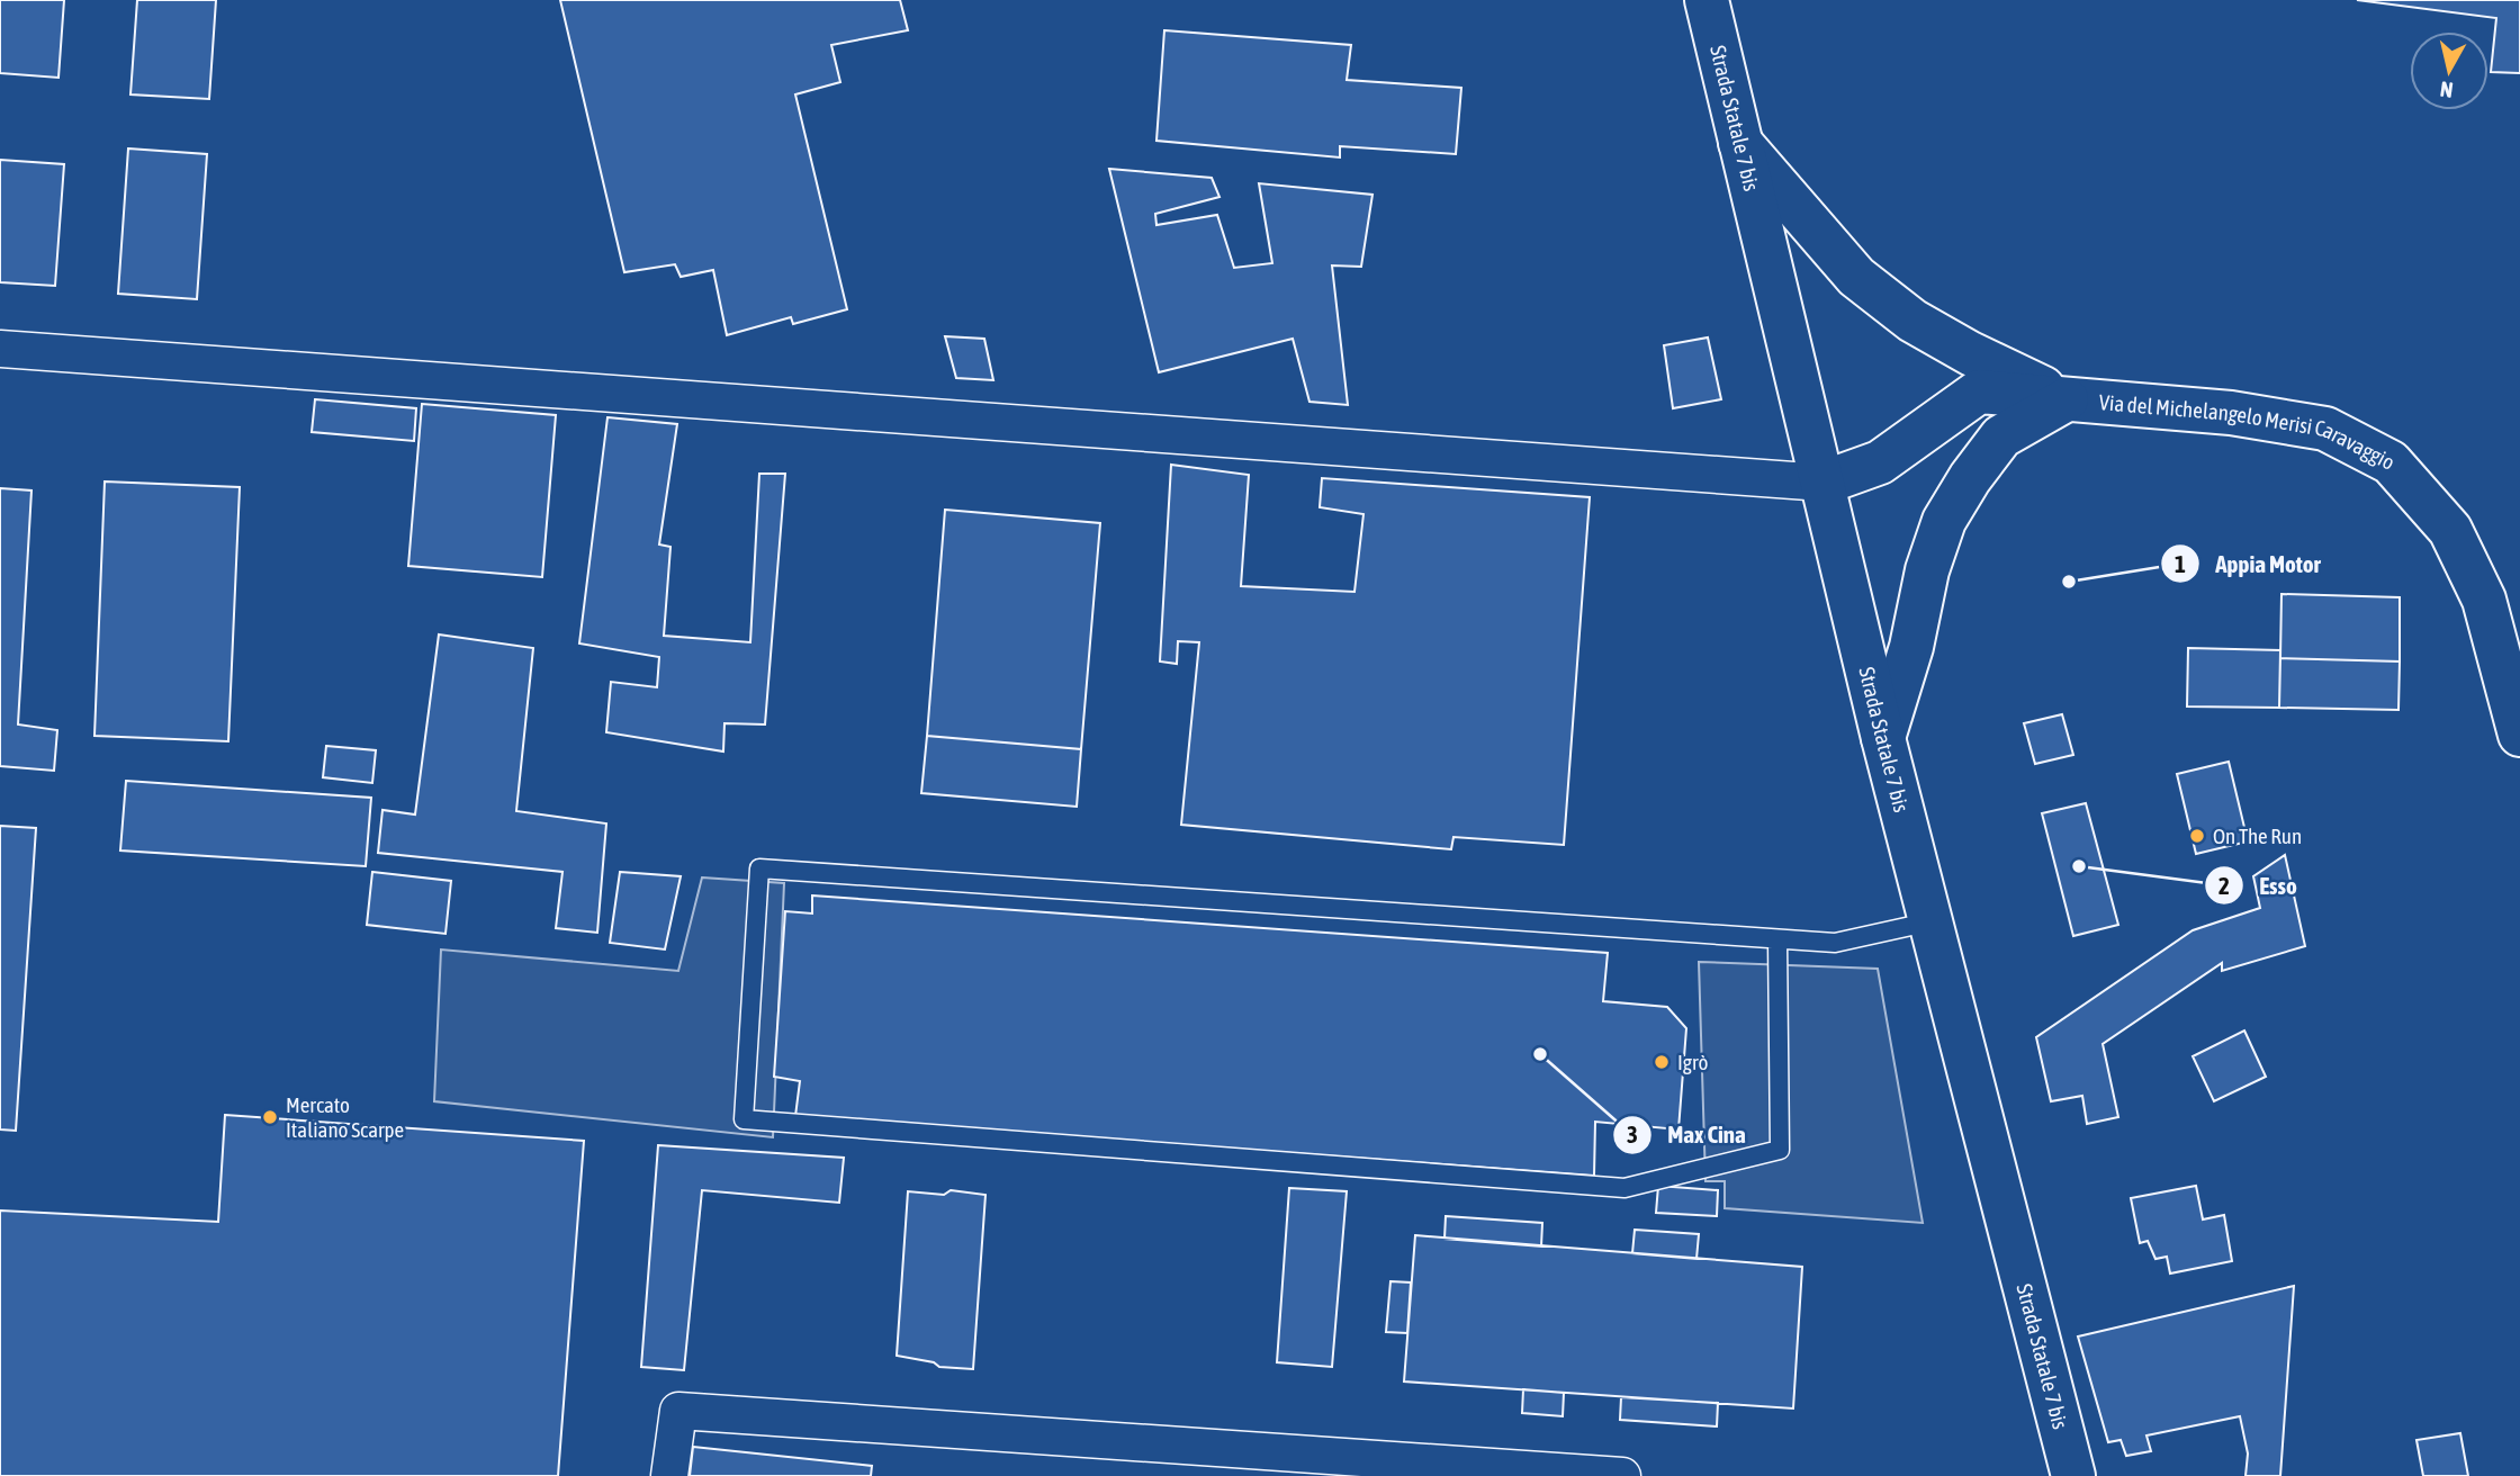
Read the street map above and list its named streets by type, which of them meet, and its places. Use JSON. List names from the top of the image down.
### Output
{
  "streets": {
    "street": ["Strada Statale 7 bis", "Via del Michelangelo Merisi Caravaggio"]
  },
  "crossings": [
    ["Strada Statale 7 bis", "Via del Michelangelo Merisi Caravaggio"]
  ],
  "places": [
    "Appia Motor",
    "On The Run",
    "Esso",
    "Max Cina",
    "Igrò",
    "Mercato Italiano Scarpe"
  ],
  "north": "bottom"
}
